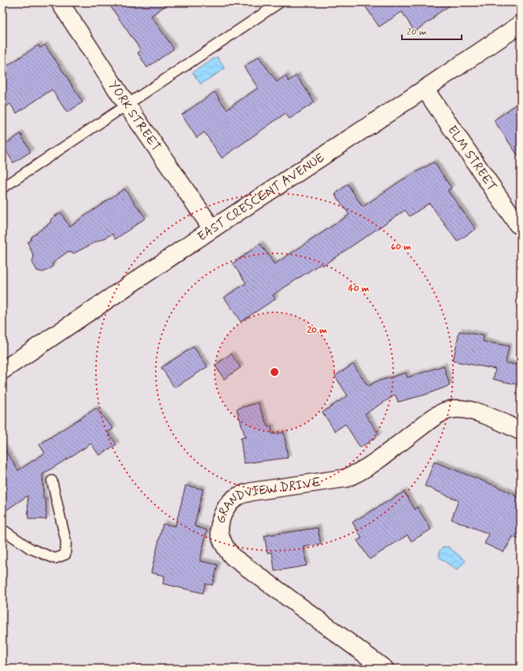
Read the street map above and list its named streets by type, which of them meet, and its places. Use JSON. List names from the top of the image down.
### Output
{
  "streets": {
    "street": [
      "YORK STREET",
      "ELM STREET",
      "EAST CRESCENT AVENUE",
      "GRANDVIEW DRIVE"
    ]
  },
  "crossings": [
    ["YORK STREET", "EAST CRESCENT AVENUE"],
    ["ELM STREET", "EAST CRESCENT AVENUE"]
  ],
  "scale_bar": "20 m",
  "rings": ["60 m", "40 m", "20 m"]
}
